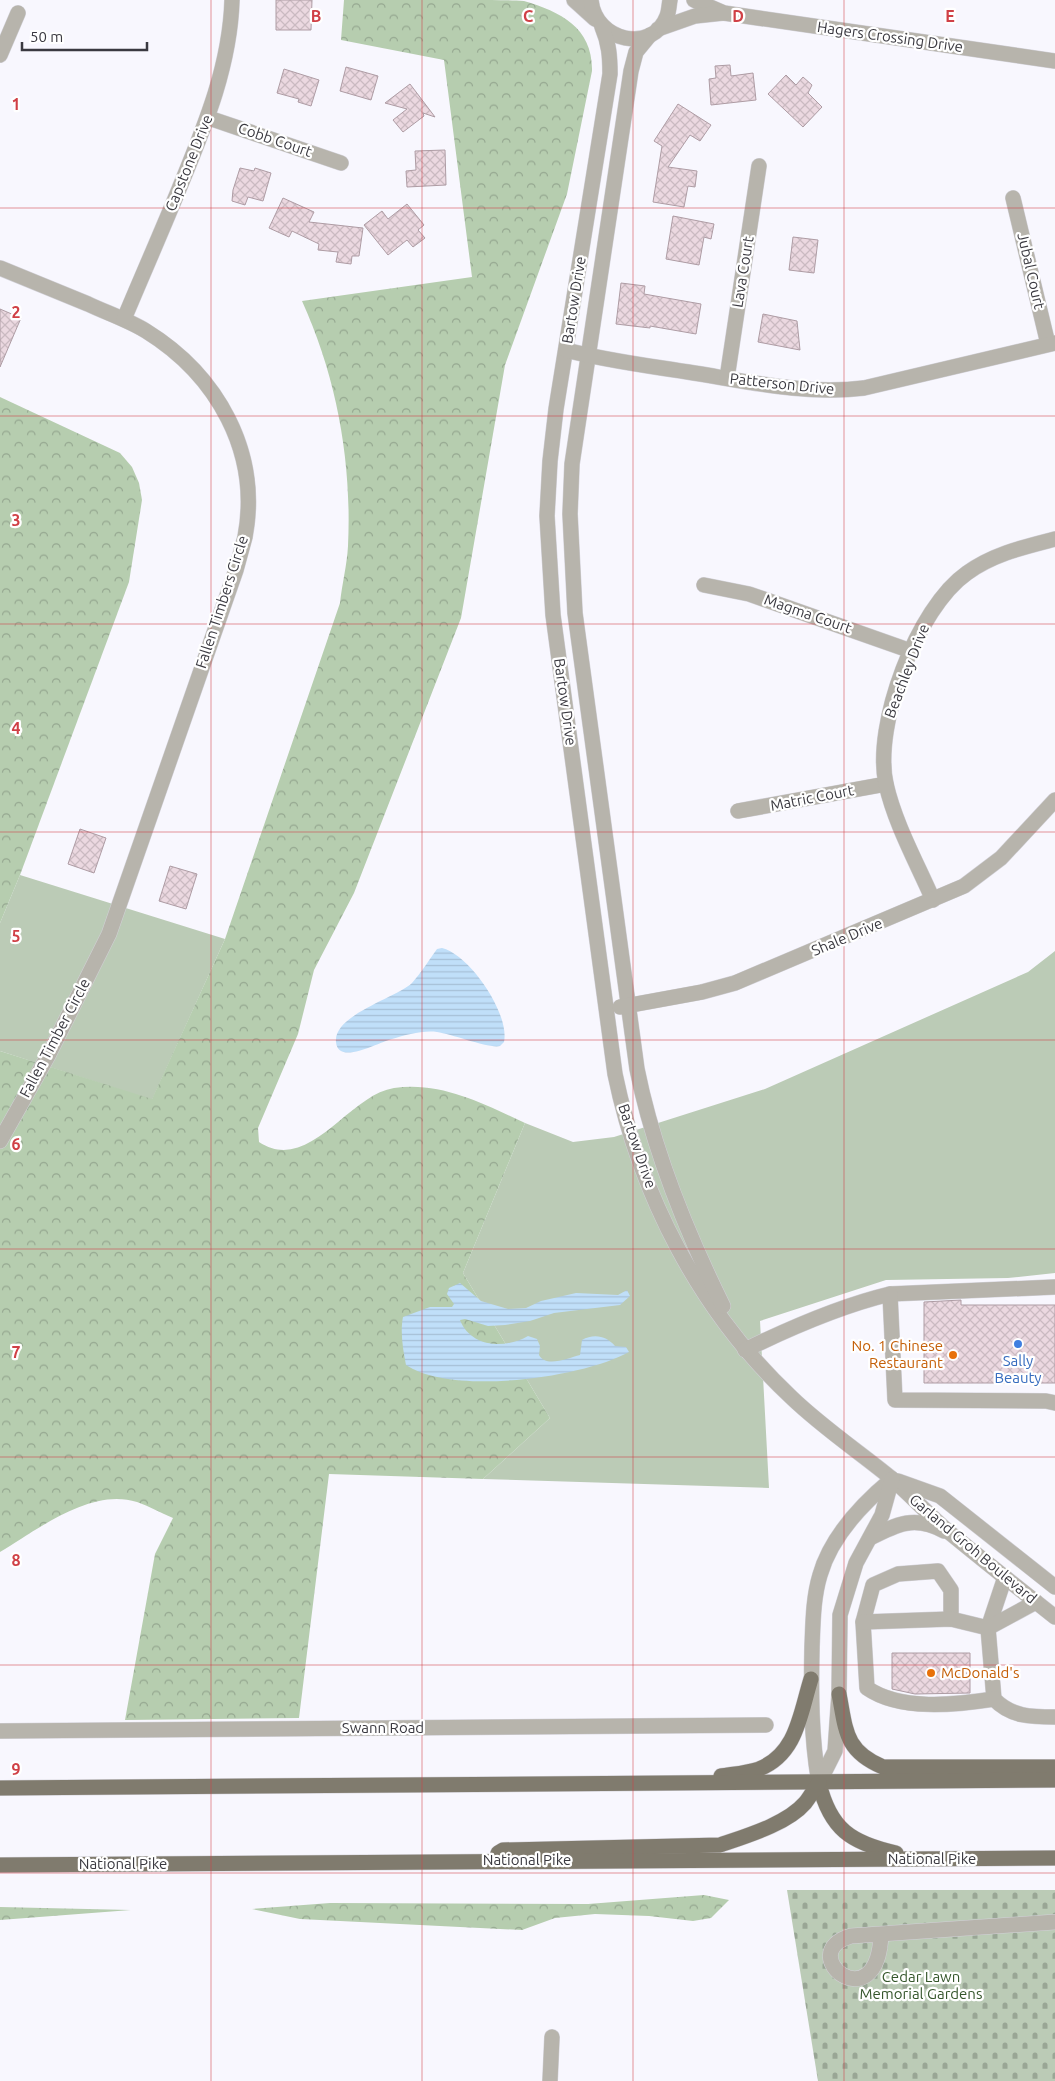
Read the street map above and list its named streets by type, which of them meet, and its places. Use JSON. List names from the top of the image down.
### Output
{
  "streets": {
    "main road": ["National Pike"],
    "street": [
      "Hagers Crossing Drive",
      "Cobb Court",
      "Capstone Drive",
      "Jubal Court",
      "Lava Court",
      "Bartow Drive",
      "Patterson Drive",
      "Fallen Timbers Circle",
      "Magma Court",
      "Beachley Drive",
      "Matric Court",
      "Shale Drive",
      "Fallen Timber Circle",
      "Garland Groh Boulevard",
      "Swann Road"
    ]
  },
  "crossings": [
    ["Hagers Crossing Drive", "Bartow Drive"],
    ["Cobb Court", "Capstone Drive"],
    ["Capstone Drive", "Fallen Timbers Circle"],
    ["Jubal Court", "Patterson Drive"],
    ["Lava Court", "Patterson Drive"],
    ["Bartow Drive", "Patterson Drive"],
    ["Bartow Drive", "Shale Drive"],
    ["Bartow Drive", "Garland Groh Boulevard"],
    ["Fallen Timbers Circle", "Fallen Timber Circle"],
    ["Magma Court", "Beachley Drive"],
    ["Beachley Drive", "Matric Court"],
    ["Beachley Drive", "Shale Drive"]
  ],
  "parks": ["Cedar Lawn Memorial Gardens"],
  "places": ["Sally Beauty", "No. 1 Chinese Restaurant", "McDonald's"],
  "scale_bar": "50 m",
  "grid": {
    "columns": [
      "B",
      "C",
      "D",
      "E"
    ],
    "rows": [
      "1",
      "2",
      "3",
      "4",
      "5",
      "6",
      "7",
      "8",
      "9"
    ]
  }
}
